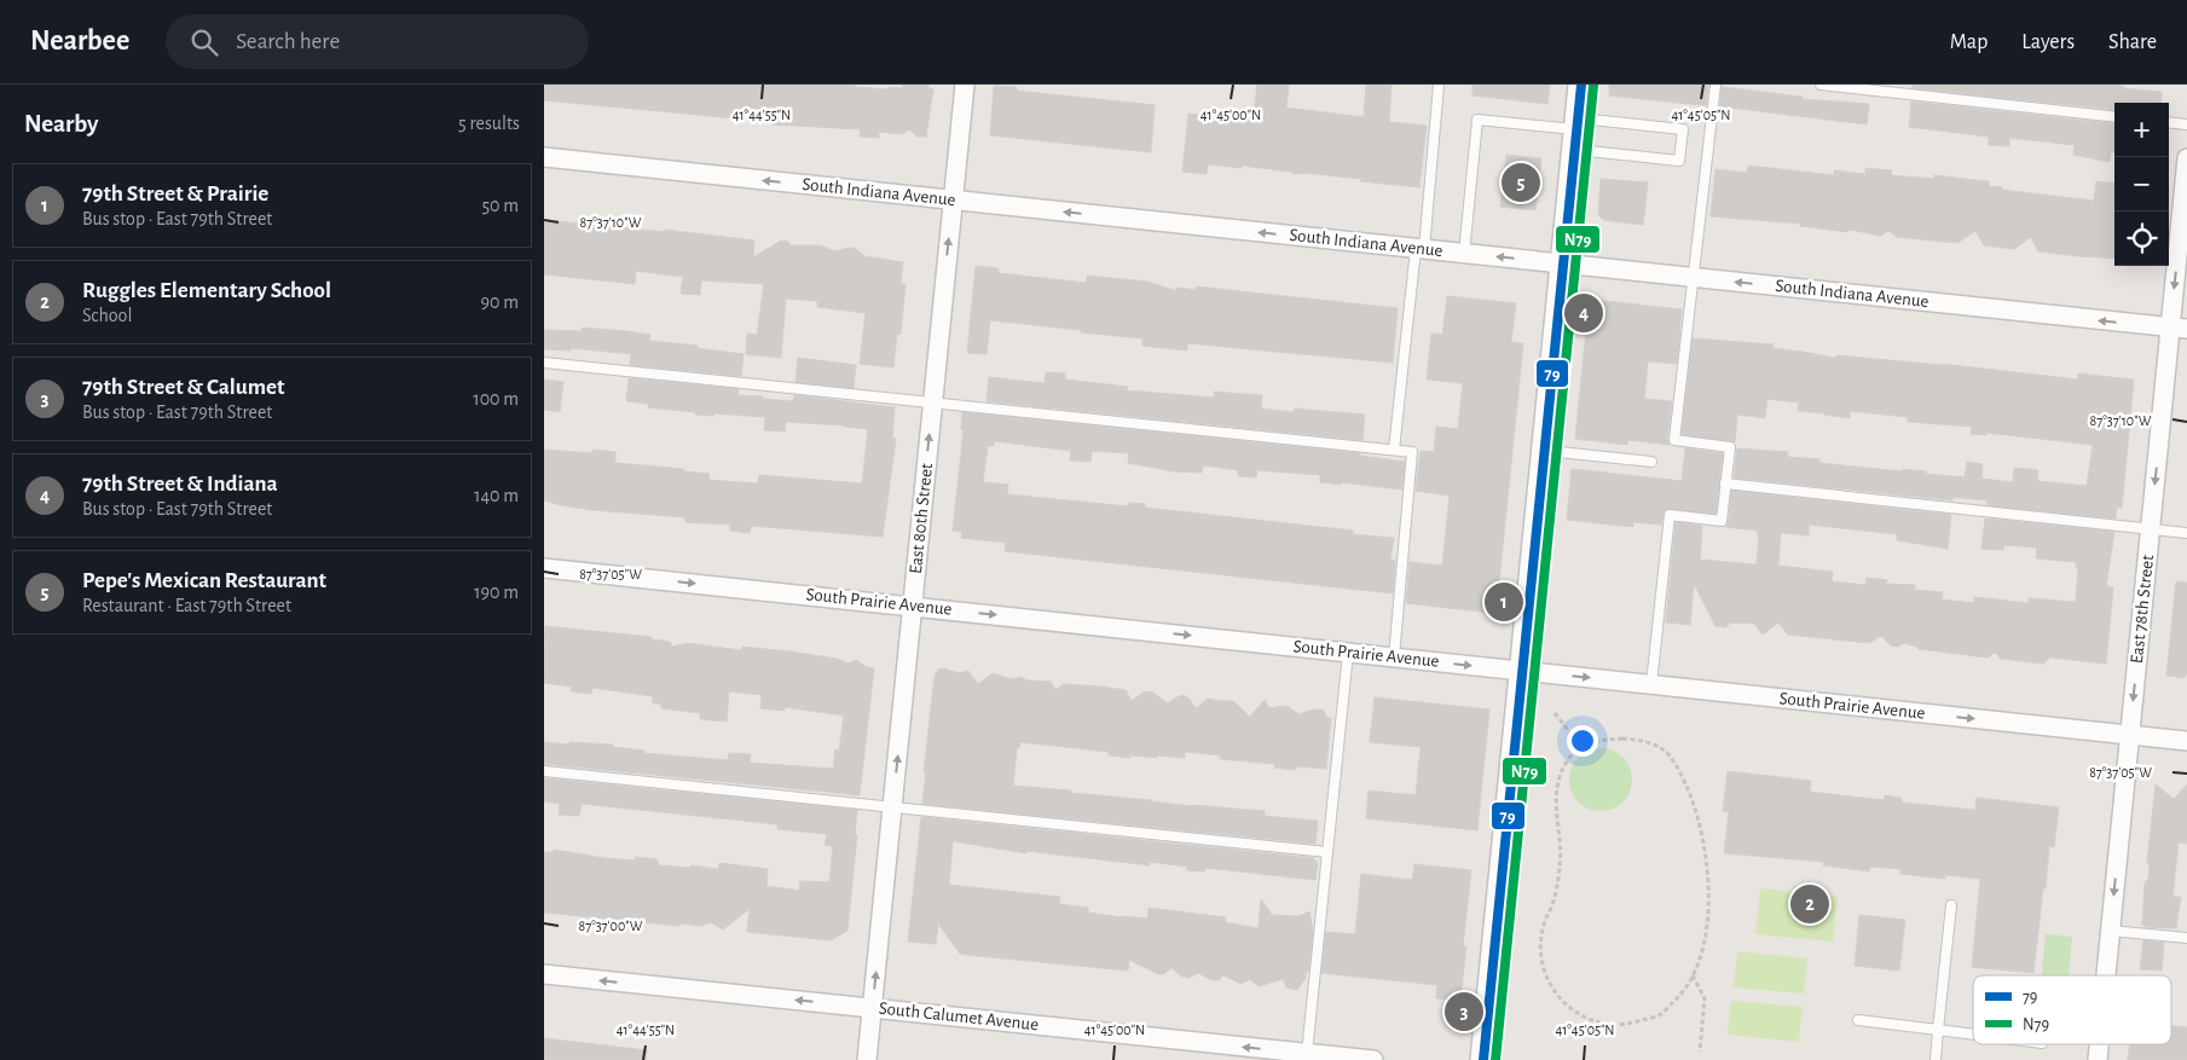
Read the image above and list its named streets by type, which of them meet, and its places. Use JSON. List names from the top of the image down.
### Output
{
  "streets": {
    "street": [
      "South Indiana Avenue",
      "East 80th Street",
      "South Prairie Avenue",
      "East 78th Street",
      "South Calumet Avenue"
    ]
  },
  "crossings": [
    ["South Indiana Avenue", "East 80th Street"],
    ["South Indiana Avenue", "East 78th Street"],
    ["East 80th Street", "South Prairie Avenue"],
    ["East 80th Street", "South Calumet Avenue"],
    ["South Prairie Avenue", "East 78th Street"]
  ],
  "one_way": [
    "South Indiana Avenue",
    "East 80th Street",
    "South Prairie Avenue",
    "East 78th Street",
    "South Calumet Avenue"
  ],
  "lines": ["transit line 79", "transit line N79"],
  "legend": ["79", "N79"],
  "page": {
    "header": "Nearbee",
    "search": "Search here",
    "nav": ["Map", "Layers", "Share"],
    "heading": ["Nearby", "5 results"],
    "map_buttons": ["+", "−"],
    "pins": [
      "5",
      "4",
      "1",
      "2",
      "3"
    ],
    "list": [
      {
        "mark": "1",
        "name": "79th Street & Prairie",
        "note": "Bus stop · East 79th Street",
        "value": "50 m"
      },
      {
        "mark": "2",
        "name": "Ruggles Elementary School",
        "note": "School",
        "value": "90 m"
      },
      {
        "mark": "3",
        "name": "79th Street & Calumet",
        "note": "Bus stop · East 79th Street",
        "value": "100 m"
      },
      {
        "mark": "4",
        "name": "79th Street & Indiana",
        "note": "Bus stop · East 79th Street",
        "value": "140 m"
      },
      {
        "mark": "5",
        "name": "Pepe's Mexican Restaurant",
        "note": "Restaurant · East 79th Street",
        "value": "190 m"
      }
    ]
  },
  "coordinates": [
    "41°44'55\"N",
    "41°45'00\"N",
    "41°45'05\"N",
    "87°37'10\"W",
    "87°37'05\"W",
    "87°37'00\"W"
  ]
}
